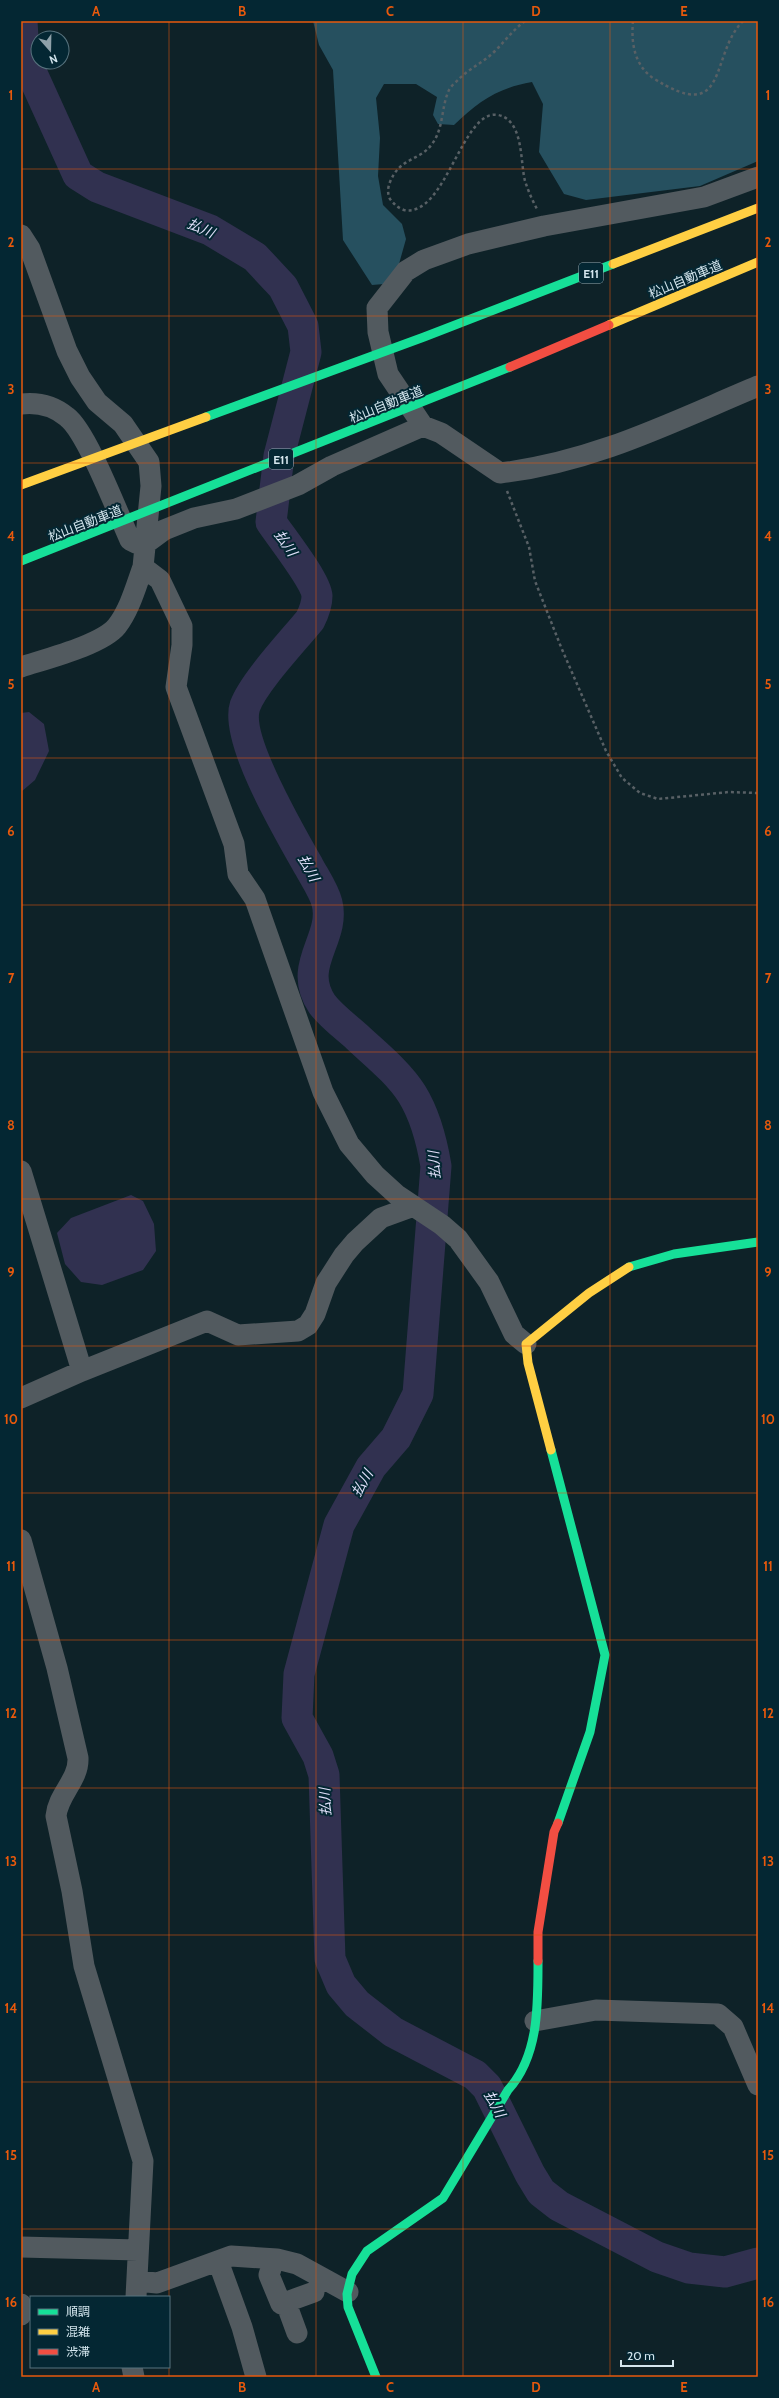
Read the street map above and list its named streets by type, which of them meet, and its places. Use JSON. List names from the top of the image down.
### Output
{
  "streets": {
    "main road": ["E11", "松山自動車道"]
  },
  "water": ["払川"],
  "legend": ["順調", "混雑", "渋滞"],
  "scale_bar": "20 m",
  "north": "bottom",
  "grid": {
    "columns": [
      "A",
      "B",
      "C",
      "D",
      "E"
    ],
    "rows": [
      "1",
      "2",
      "3",
      "4",
      "5",
      "6",
      "7",
      "8",
      "9",
      "10",
      "11",
      "12",
      "13",
      "14",
      "15",
      "16"
    ]
  }
}
